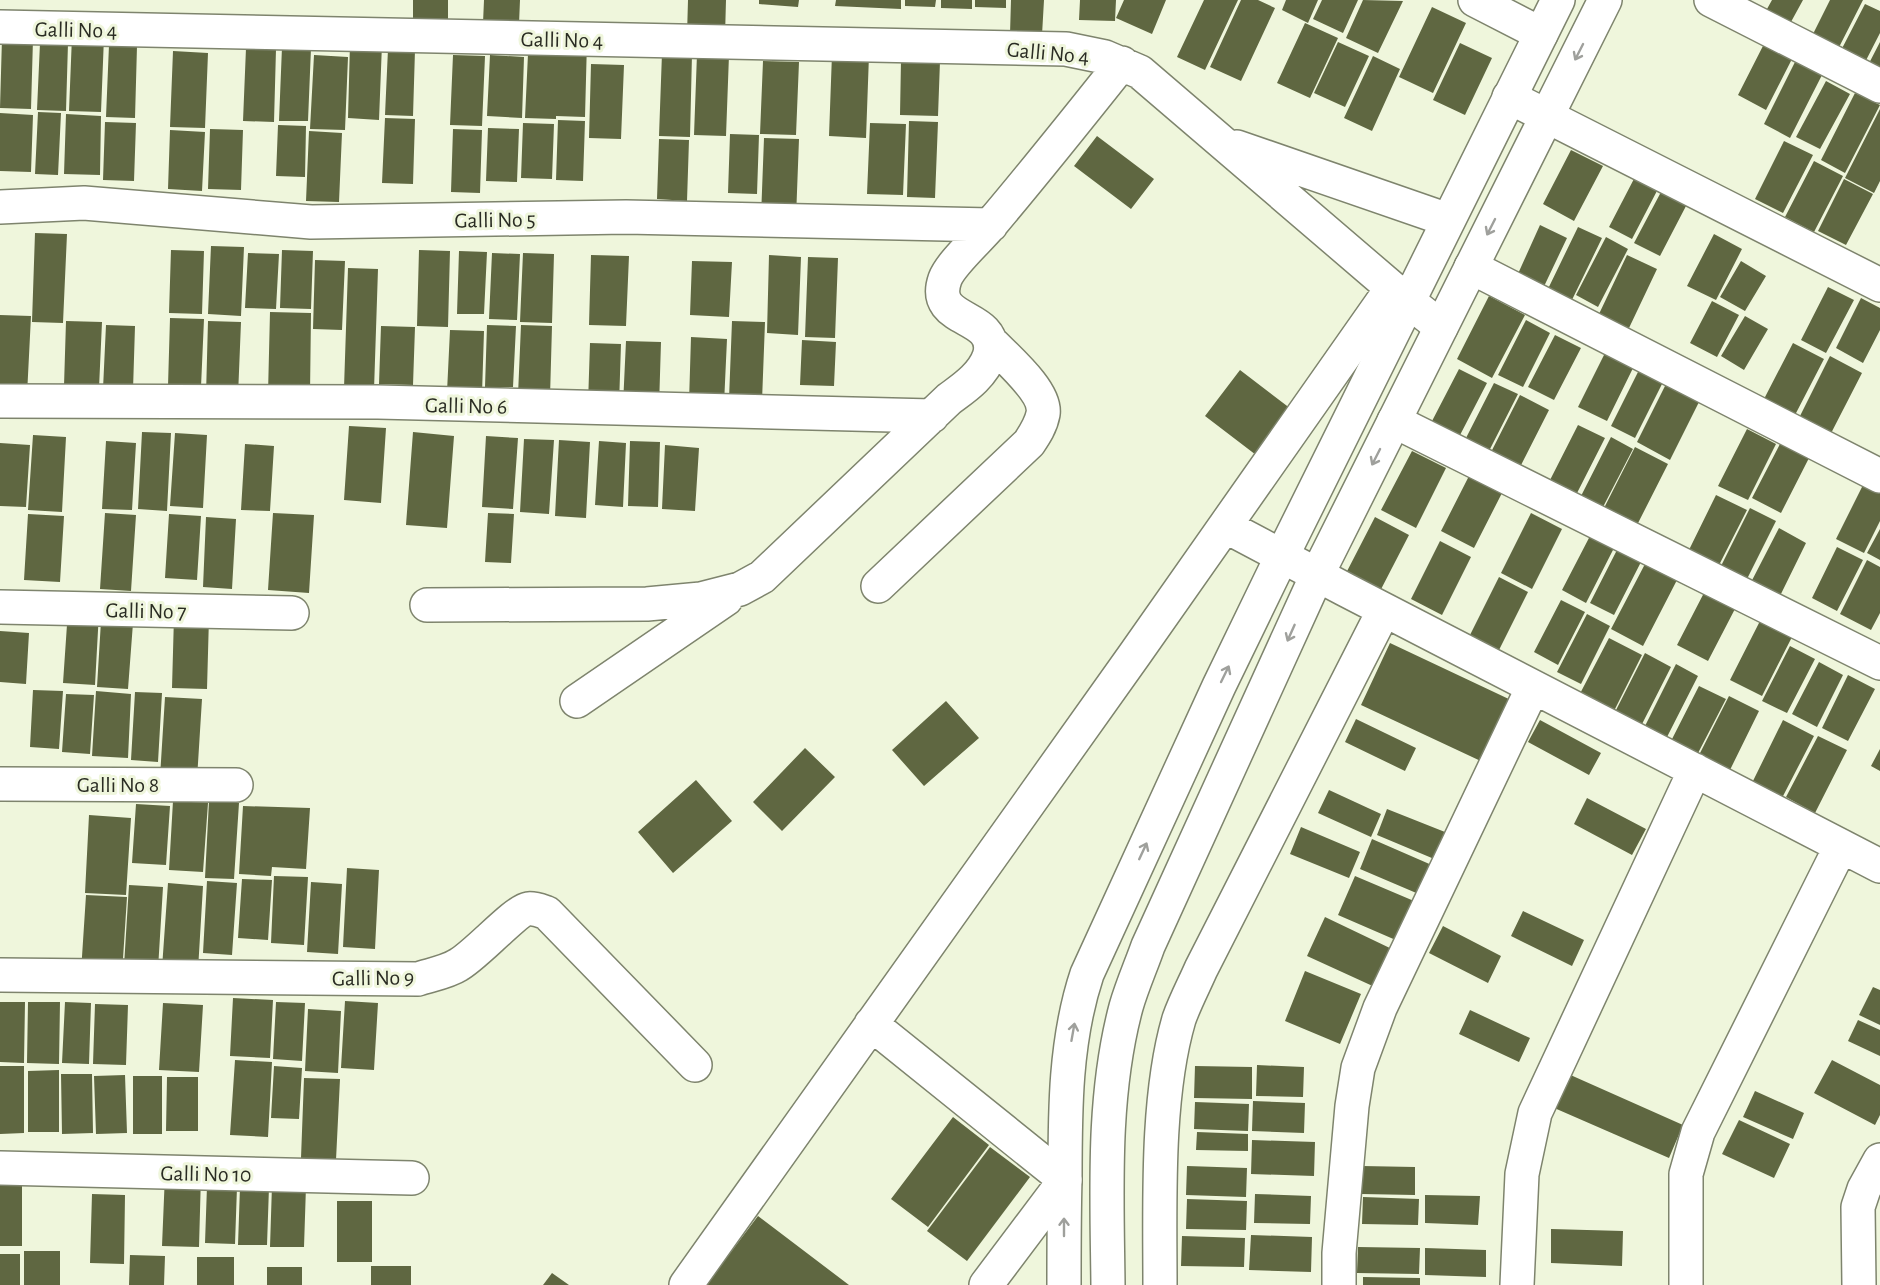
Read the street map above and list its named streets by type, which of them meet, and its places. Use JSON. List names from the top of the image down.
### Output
{
  "streets": {
    "street": [
      "Galli No 4",
      "Galli No 5",
      "Galli No 6",
      "Galli No 7",
      "Galli No 8",
      "Galli No 9",
      "Galli No 10"
    ]
  }
}
